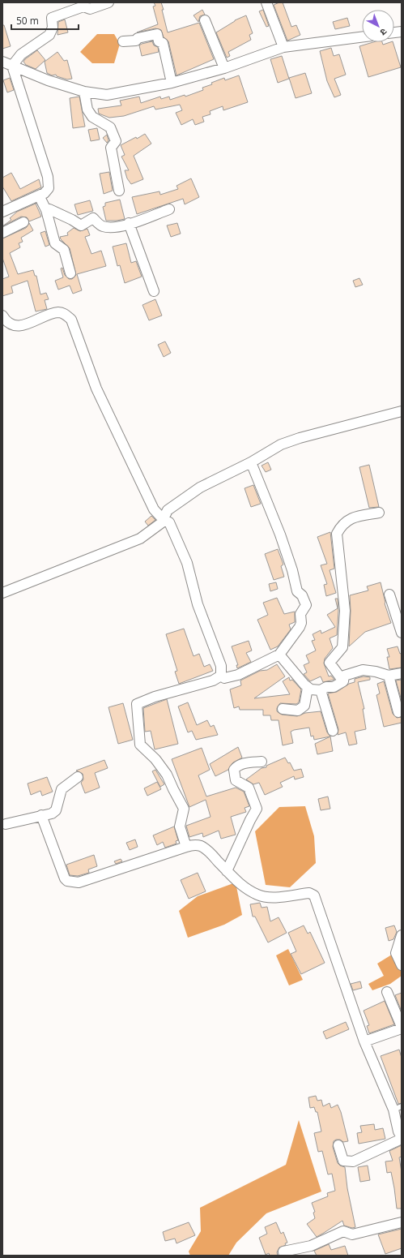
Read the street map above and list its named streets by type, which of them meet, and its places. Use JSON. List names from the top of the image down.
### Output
{
  "scale_bar": "50 m",
  "north": "bottom right"
}
